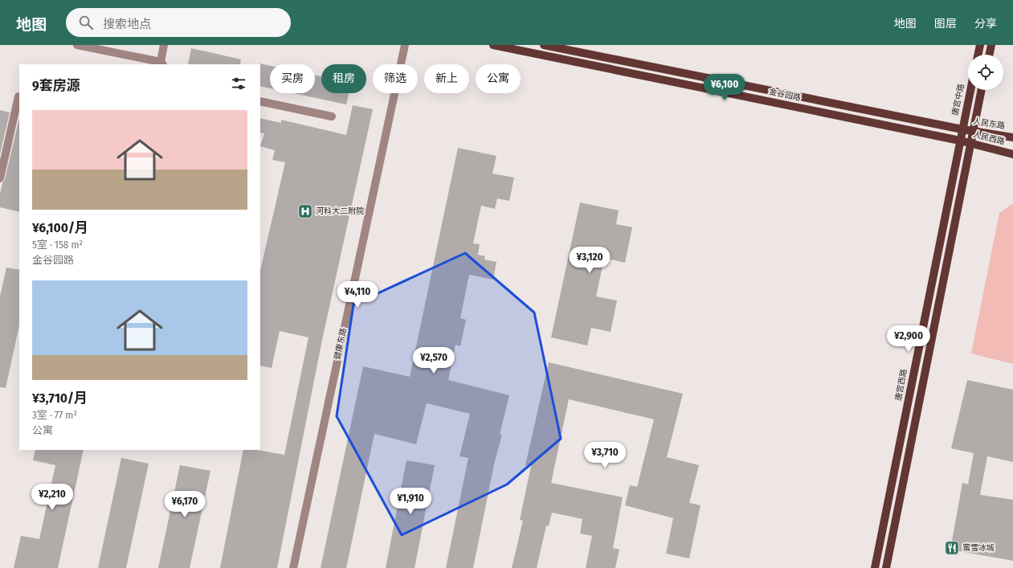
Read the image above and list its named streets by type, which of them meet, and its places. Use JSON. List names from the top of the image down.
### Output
{
  "streets": {
    "main road": [
      "金谷园路",
      "唐宫中路",
      "人民东路",
      "人民西路",
      "唐宫西路"
    ],
    "street": ["健康东路"]
  },
  "crossings": [
    ["金谷园路", "唐宫中路"],
    ["金谷园路", "人民东路"],
    ["金谷园路", "人民西路"],
    ["金谷园路", "唐宫西路"],
    ["唐宫中路", "人民东路"],
    ["唐宫中路", "唐宫西路"],
    ["人民东路", "唐宫西路"],
    ["人民西路", "唐宫西路"]
  ],
  "places": {
    "hospital": ["河科大二附院"],
    "restaurant": ["蜜雪冰城"]
  },
  "page": {
    "header": "地图",
    "search": "搜索地点",
    "nav": ["地图", "图层", "分享"],
    "chip": [
      "买房",
      "租房",
      "筛选",
      "新上",
      "公寓"
    ],
    "heading": "9套房源",
    "price": [
      "¥6,100",
      "¥3,120",
      "¥4,110",
      "¥2,900",
      "¥2,570",
      "¥3,710",
      "¥2,210",
      "¥1,910",
      "¥6,170"
    ],
    "list": [
      {
        "name": "¥6,100/月",
        "note": "5室 · 158 m² · 金谷园路"
      },
      {
        "name": "¥3,710/月",
        "note": "3室 · 77 m² · 公寓"
      }
    ]
  }
}
